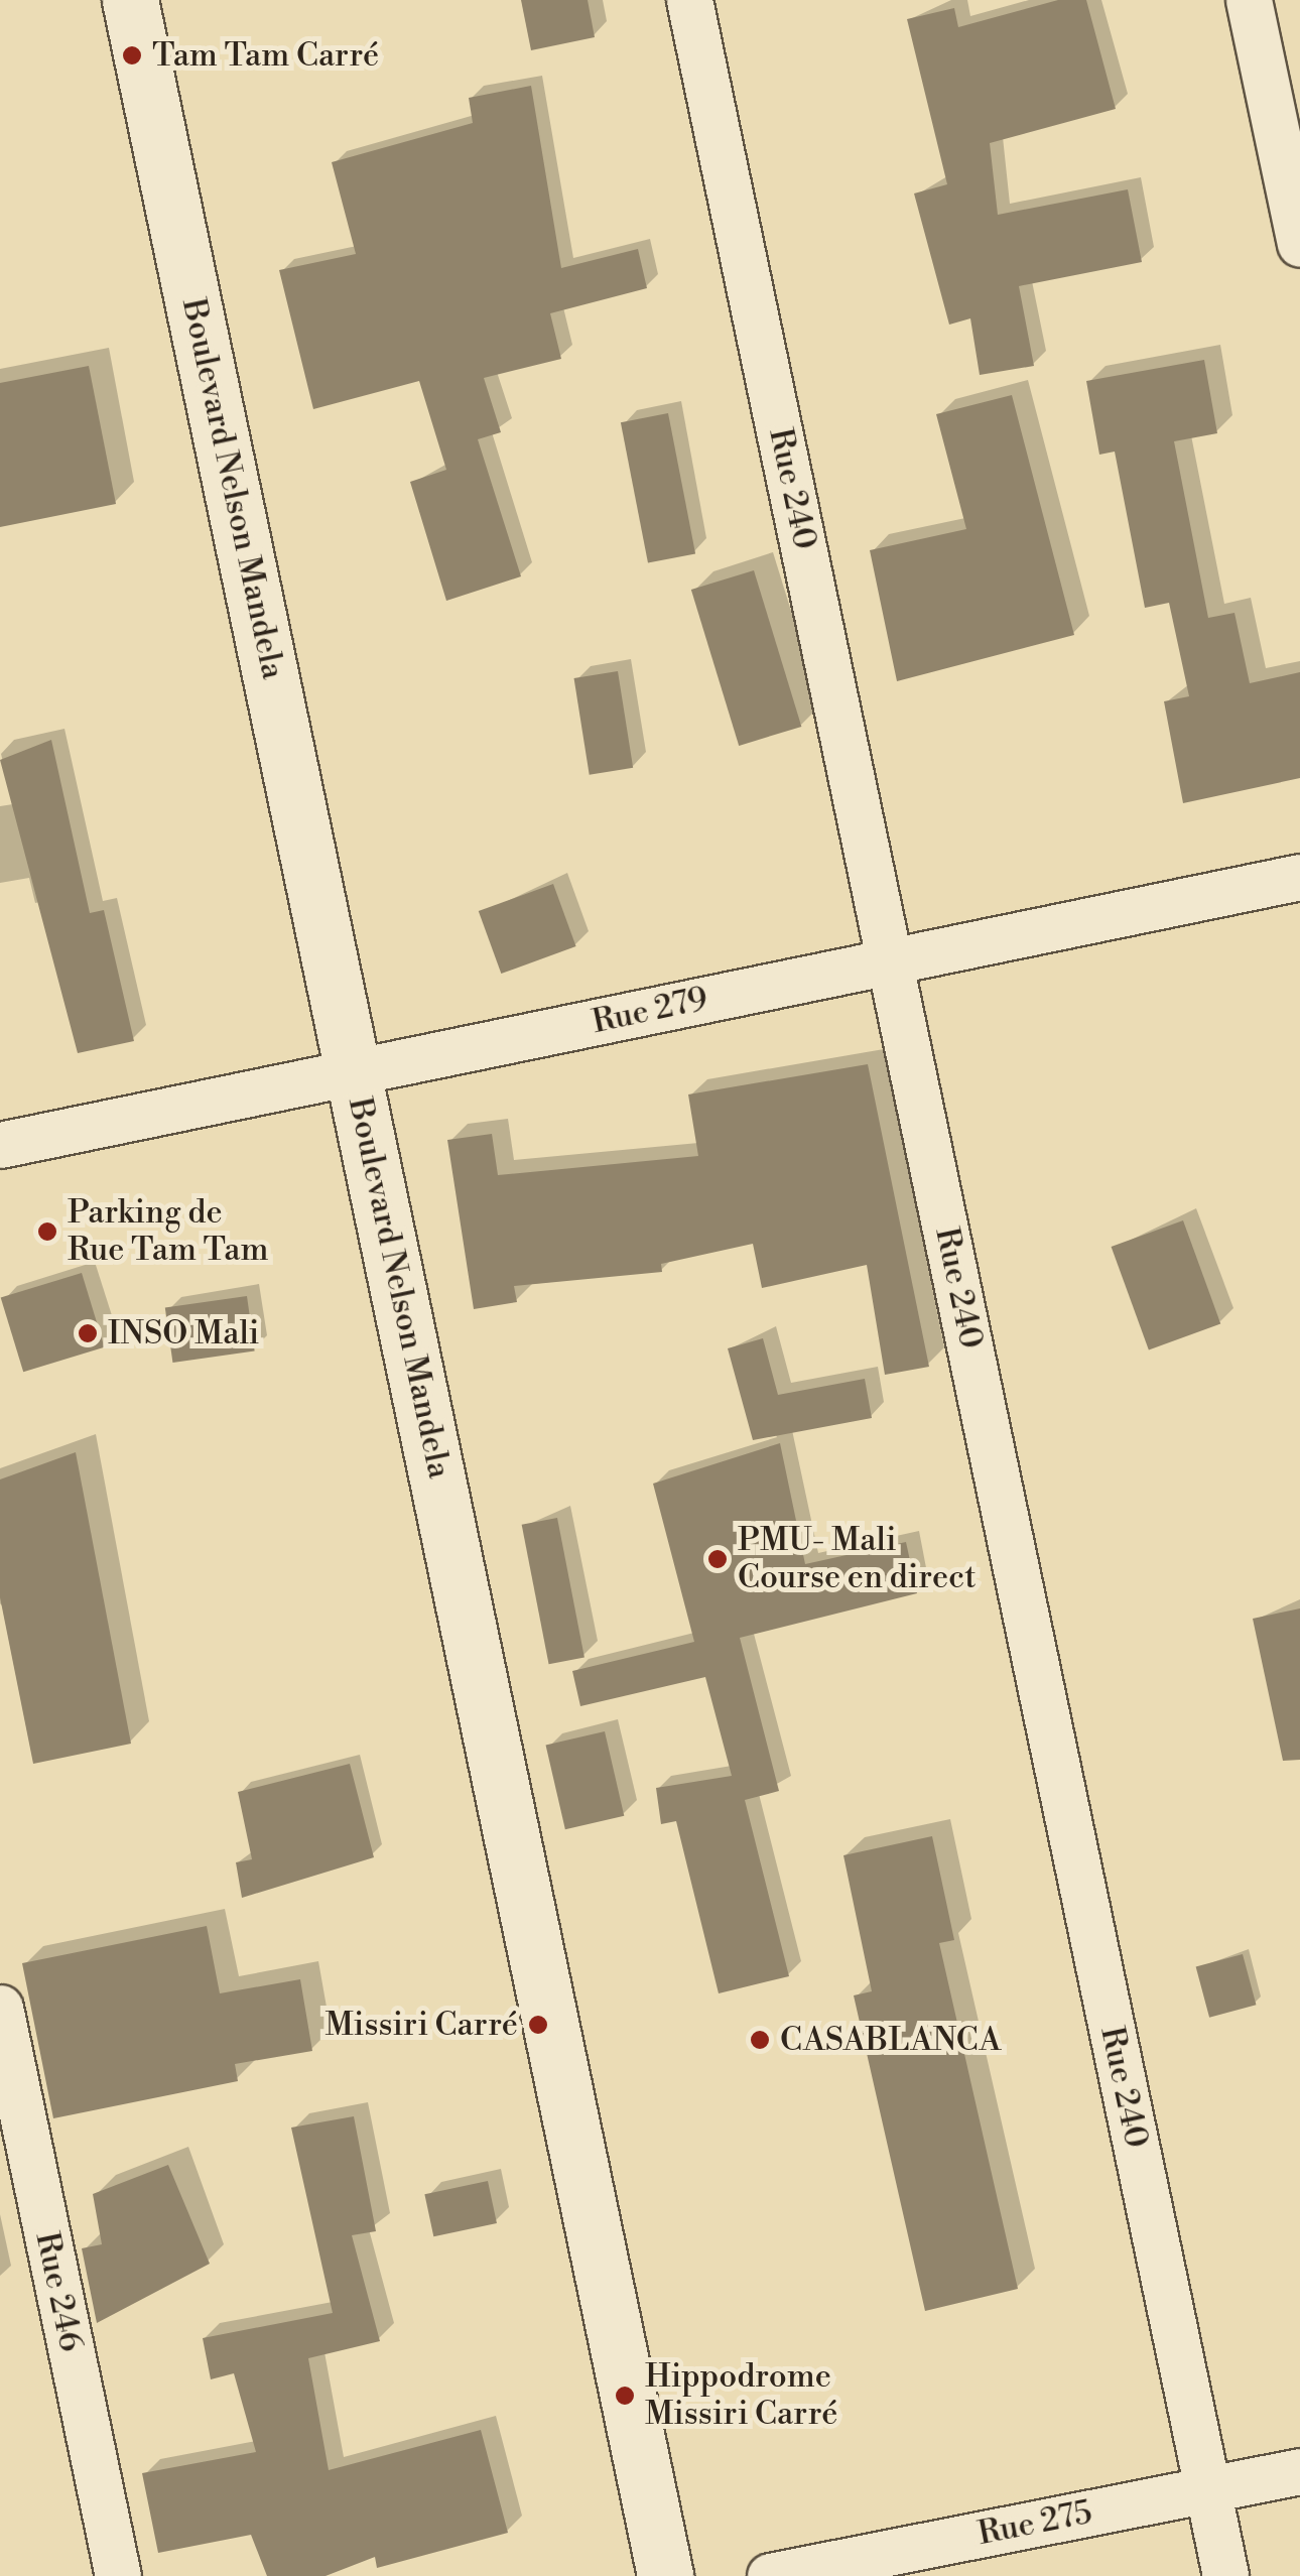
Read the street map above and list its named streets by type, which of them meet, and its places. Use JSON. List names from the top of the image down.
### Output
{
  "streets": {
    "street": [
      "Boulevard Nelson Mandela",
      "Rue 240",
      "Rue 279",
      "Rue 246",
      "Rue 275"
    ]
  },
  "crossings": [
    ["Boulevard Nelson Mandela", "Rue 279"],
    ["Rue 240", "Rue 279"],
    ["Rue 240", "Rue 275"]
  ],
  "places": [
    "Tam Tam Carré",
    "Parking de Rue Tam Tam",
    "INSO Mali",
    "PMU- Mali Course en direct",
    "Missiri Carré",
    "CASABLANCA",
    "Hippodrome Missiri Carré"
  ]
}
